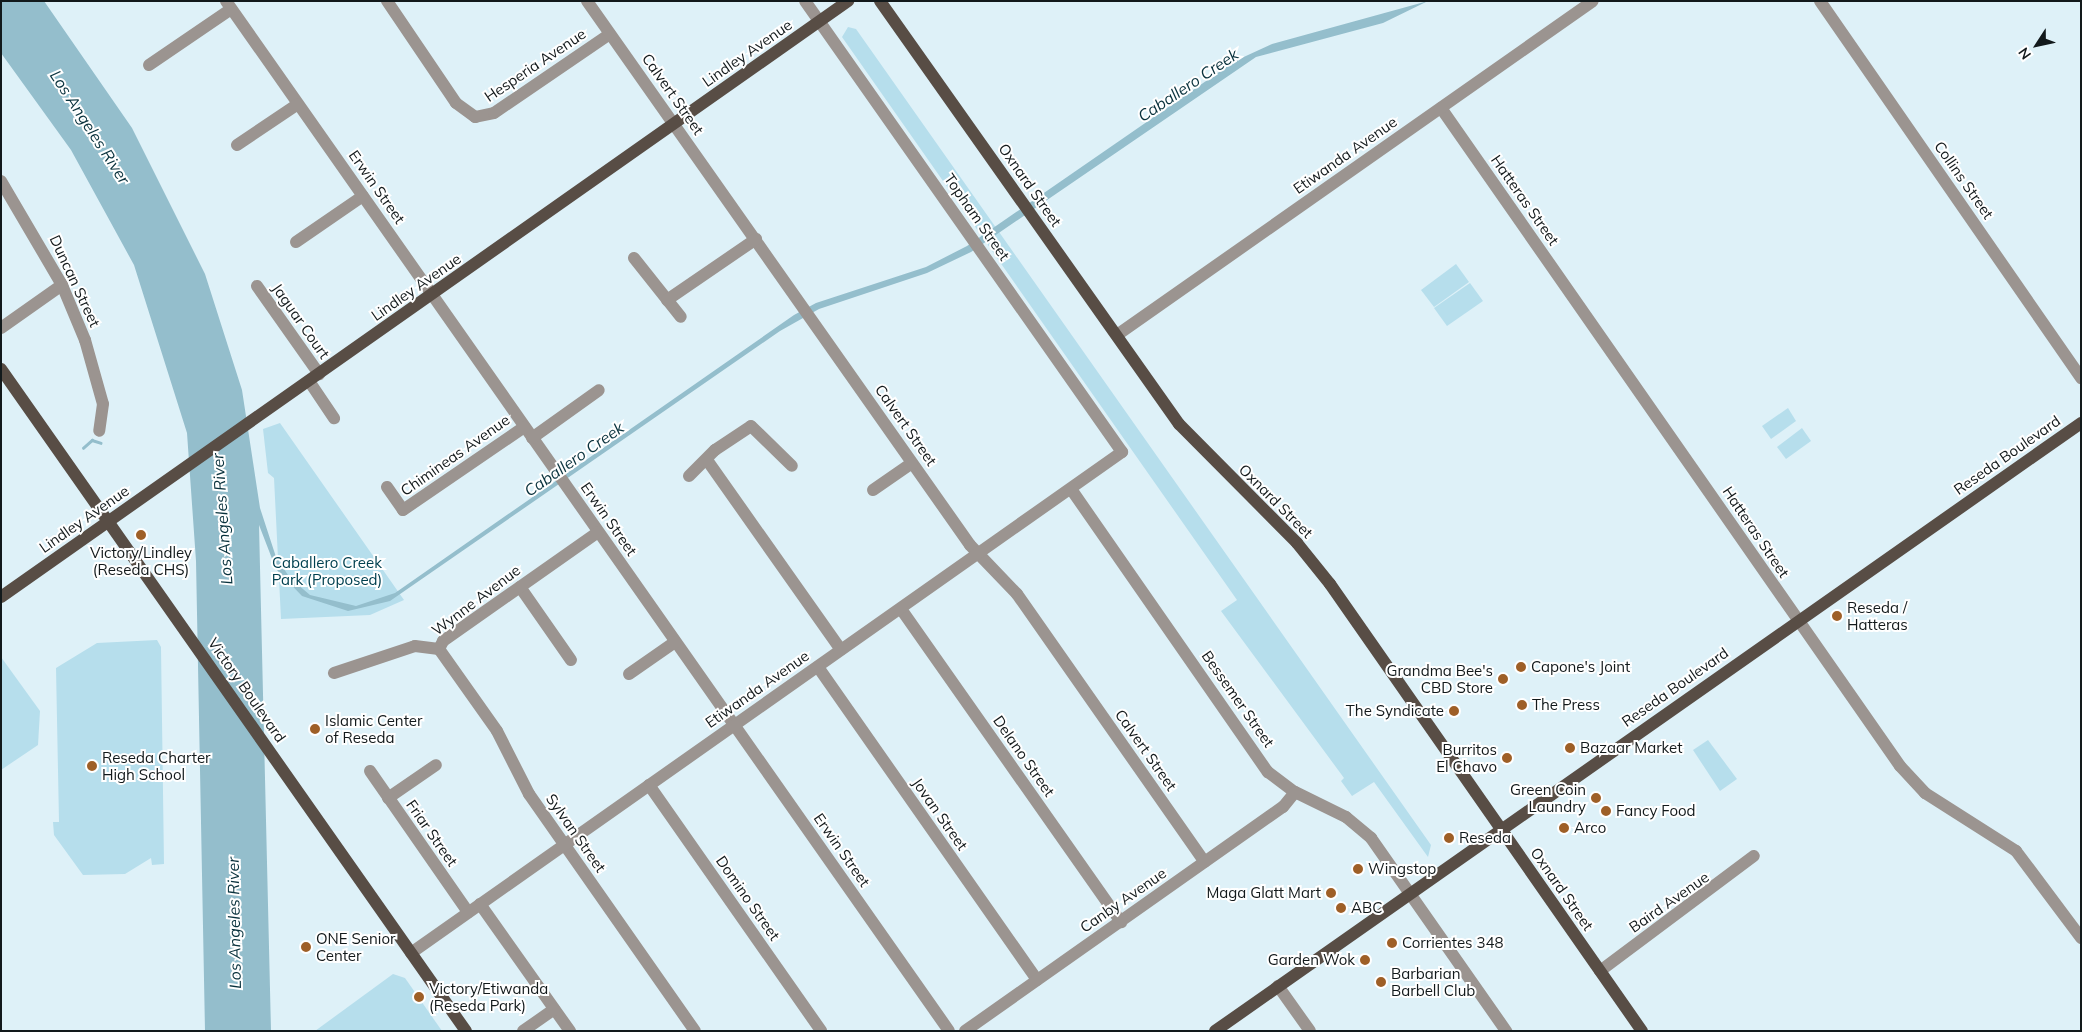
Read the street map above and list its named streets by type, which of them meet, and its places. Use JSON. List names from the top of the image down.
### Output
{
  "streets": {
    "main road": [
      "Lindley Avenue",
      "Oxnard Street",
      "Reseda Boulevard",
      "Victory Boulevard"
    ],
    "street": [
      "Hesperia Avenue",
      "Calvert Street",
      "Etiwanda Avenue",
      "Collins Street",
      "Erwin Street",
      "Hatteras Street",
      "Topham Street",
      "Duncan Street",
      "Jaguar Court",
      "Chimineas Avenue",
      "Wynne Avenue",
      "Bessemer Street",
      "Delano Street",
      "Jovan Street",
      "Friar Street",
      "Sylvan Street",
      "Domino Street",
      "Canby Avenue",
      "Baird Avenue"
    ]
  },
  "crossings": [
    ["Lindley Avenue", "Calvert Street"],
    ["Lindley Avenue", "Erwin Street"],
    ["Lindley Avenue", "Topham Street"],
    ["Lindley Avenue", "Jaguar Court"],
    ["Lindley Avenue", "Victory Boulevard"],
    ["Hesperia Avenue", "Calvert Street"],
    ["Calvert Street", "Etiwanda Avenue"],
    ["Calvert Street", "Canby Avenue"],
    ["Etiwanda Avenue", "Oxnard Street"],
    ["Etiwanda Avenue", "Erwin Street"],
    ["Etiwanda Avenue", "Hatteras Street"],
    ["Etiwanda Avenue", "Topham Street"],
    ["Etiwanda Avenue", "Victory Boulevard"],
    ["Etiwanda Avenue", "Bessemer Street"],
    ["Etiwanda Avenue", "Delano Street"],
    ["Etiwanda Avenue", "Jovan Street"],
    ["Etiwanda Avenue", "Friar Street"],
    ["Etiwanda Avenue", "Sylvan Street"],
    ["Etiwanda Avenue", "Domino Street"],
    ["Oxnard Street", "Reseda Boulevard"],
    ["Oxnard Street", "Baird Avenue"],
    ["Erwin Street", "Chimineas Avenue"],
    ["Erwin Street", "Wynne Avenue"],
    ["Hatteras Street", "Reseda Boulevard"],
    ["Reseda Boulevard", "Bessemer Street"],
    ["Wynne Avenue", "Sylvan Street"],
    ["Bessemer Street", "Canby Avenue"],
    ["Delano Street", "Canby Avenue"],
    ["Jovan Street", "Canby Avenue"]
  ],
  "water": ["Caballero Creek", "Los Angeles River"],
  "parks": ["Caballero Creek Park (Proposed)"],
  "places": [
    "Victory/Lindley (Reseda CHS)",
    "Reseda / Hatteras",
    "Capone's Joint",
    "Grandma Bee's CBD Store",
    "The Press",
    "The Syndicate",
    "Islamic Center of Reseda",
    "Bazaar Market",
    "Burritos El Chavo",
    "Reseda Charter High School",
    "Green Coin Laundry",
    "Fancy Food",
    "Arco",
    "Reseda",
    "Wingstop",
    "Maga Glatt Mart",
    "ABC",
    "Corrientes 348",
    "ONE Senior Center",
    "Garden Wok",
    "Barbarian Barbell Club",
    "Victory/Etiwanda (Reseda Park)"
  ],
  "north": "bottom left"
}
